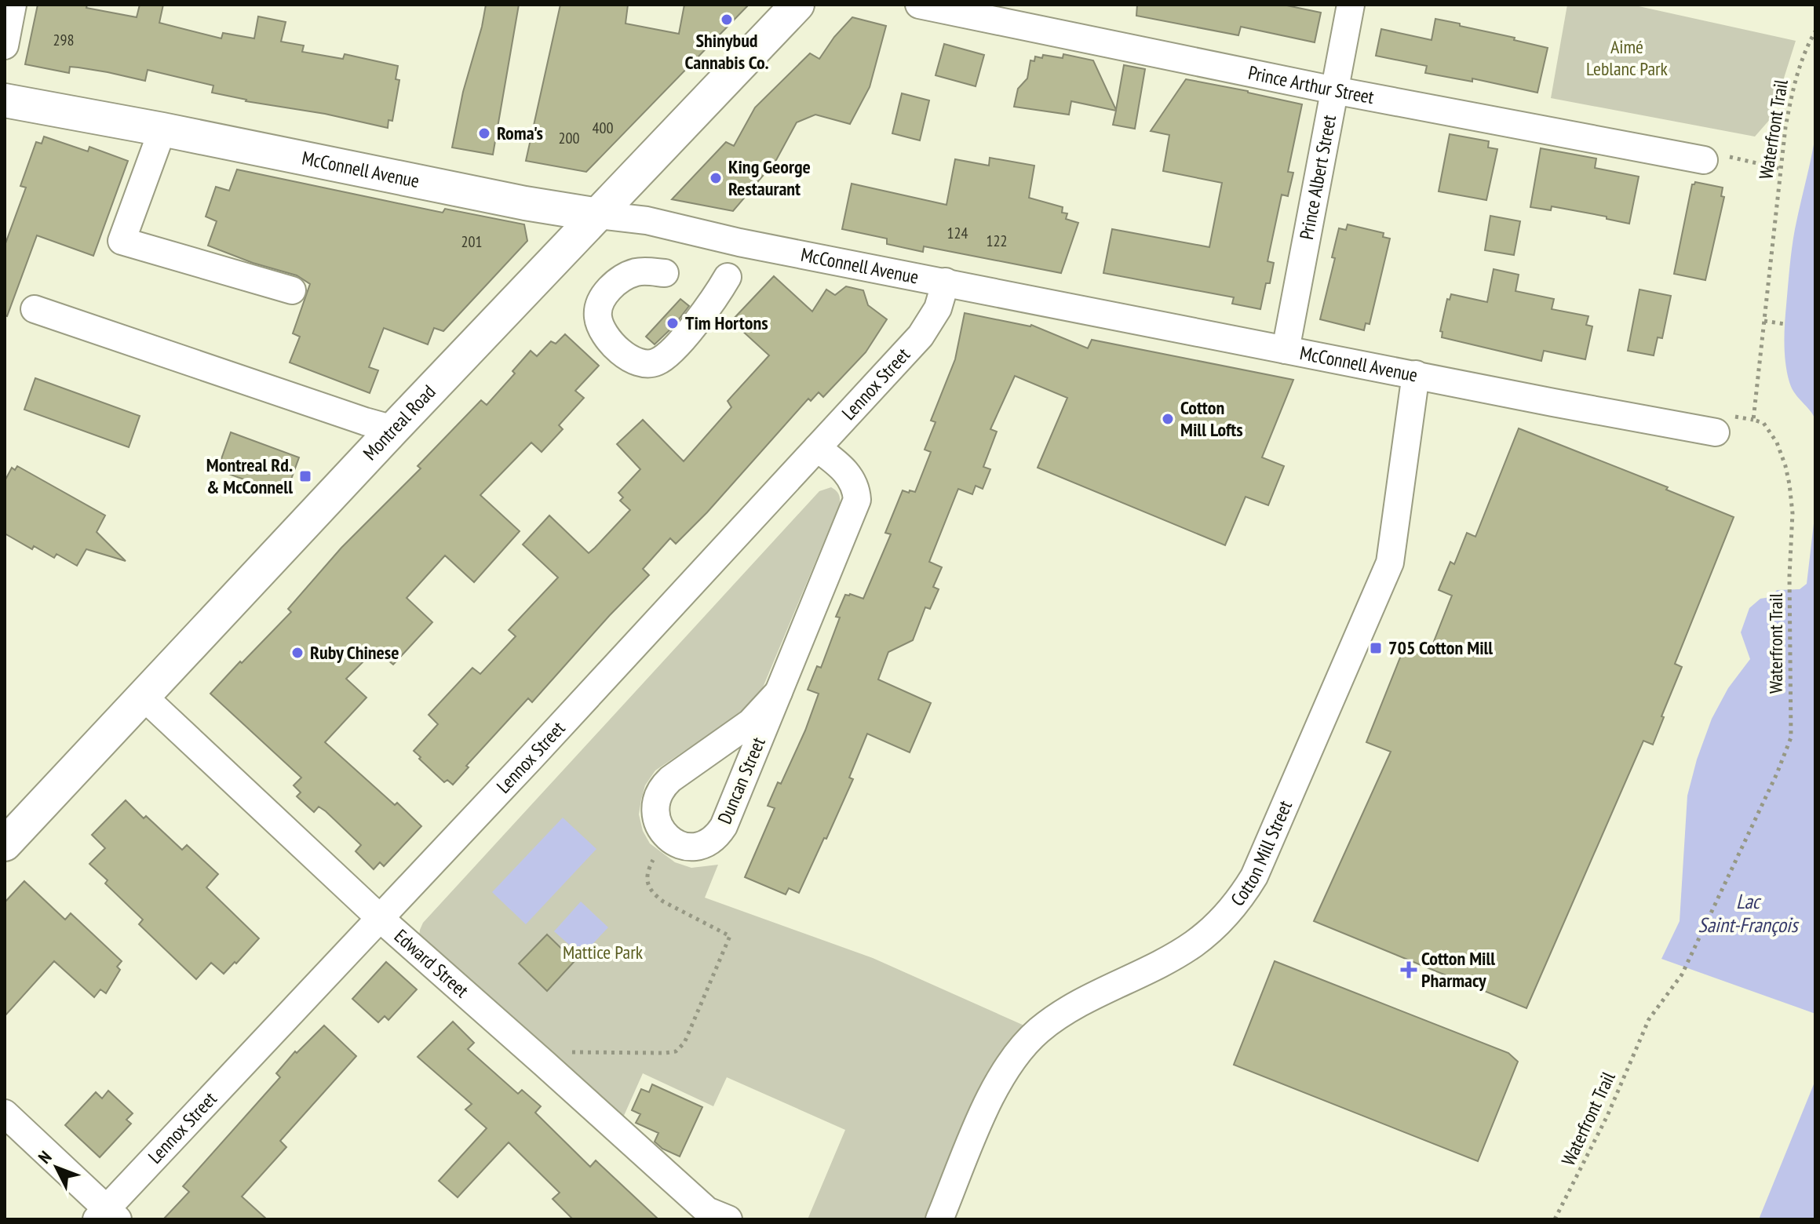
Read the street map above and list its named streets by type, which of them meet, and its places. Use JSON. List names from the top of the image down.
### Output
{
  "streets": {
    "main road": ["McConnell Avenue", "Montreal Road"],
    "street": [
      "Prince Arthur Street",
      "Prince Albert Street",
      "Lennox Street",
      "Duncan Street",
      "Cotton Mill Street",
      "Edward Street"
    ],
    "path": ["Waterfront Trail"]
  },
  "crossings": [
    ["Prince Arthur Street", "Prince Albert Street"],
    ["McConnell Avenue", "Prince Albert Street"],
    ["McConnell Avenue", "Lennox Street"],
    ["McConnell Avenue", "Montreal Road"],
    ["McConnell Avenue", "Cotton Mill Street"],
    ["Lennox Street", "Duncan Street"],
    ["Lennox Street", "Edward Street"],
    ["Montreal Road", "Edward Street"]
  ],
  "water": ["Lac Saint-François"],
  "parks": ["Aimé Leblanc Park", "Mattice Park"],
  "places": {
    "other": [
      "Shinybud Cannabis Co.",
      "Roma's",
      "King George Restaurant",
      "Tim Hortons",
      "Cotton Mill Lofts",
      "Ruby Chinese"
    ],
    "transit": ["Montreal Rd. & McConnell", "705 Cotton Mill"],
    "health": ["Cotton Mill Pharmacy"]
  },
  "house_numbers": [
    "298",
    "400",
    "200",
    "124",
    "122",
    "201"
  ],
  "north": "top left"
}
